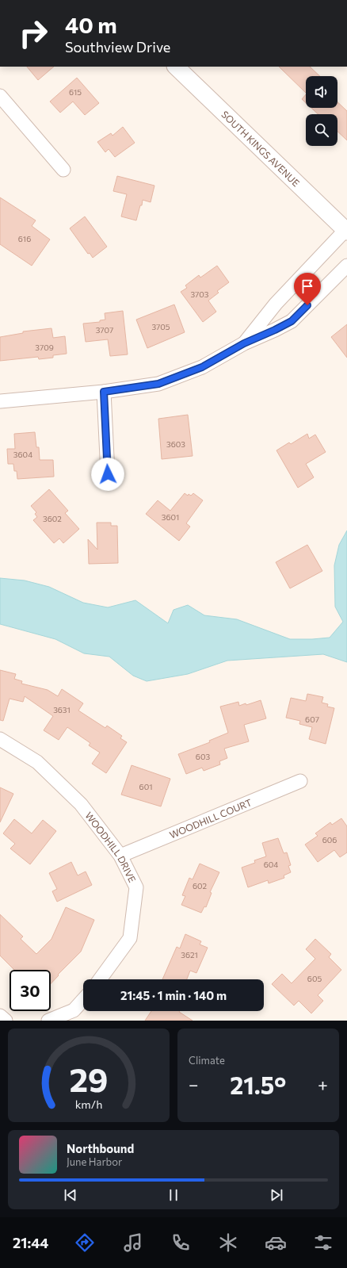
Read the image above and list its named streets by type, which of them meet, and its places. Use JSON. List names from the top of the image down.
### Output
{
  "streets": {
    "street": ["SOUTH KINGS AVENUE", "WOODHILL COURT", "WOODHILL DRIVE"]
  },
  "crossings": [
    ["WOODHILL COURT", "WOODHILL DRIVE"]
  ],
  "house_numbers": [
    "615",
    "616",
    "3703",
    "3705",
    "3707",
    "3709",
    "3603",
    "3604",
    "3601",
    "3602",
    "3631",
    "607",
    "603",
    "601",
    "606",
    "604",
    "602",
    "3621",
    "605"
  ],
  "page": {
    "turn": ["40 m", "Southview Drive"],
    "limit": "30",
    "trip": "21:45 · 1 min · 140 m",
    "tile": "Climate",
    "heat": ["−", "21.5°", "+"],
    "song": ["Northbound", "June Harbor"],
    "tabs": "21:44",
    "gauge": ["29", "km/h"]
  }
}
